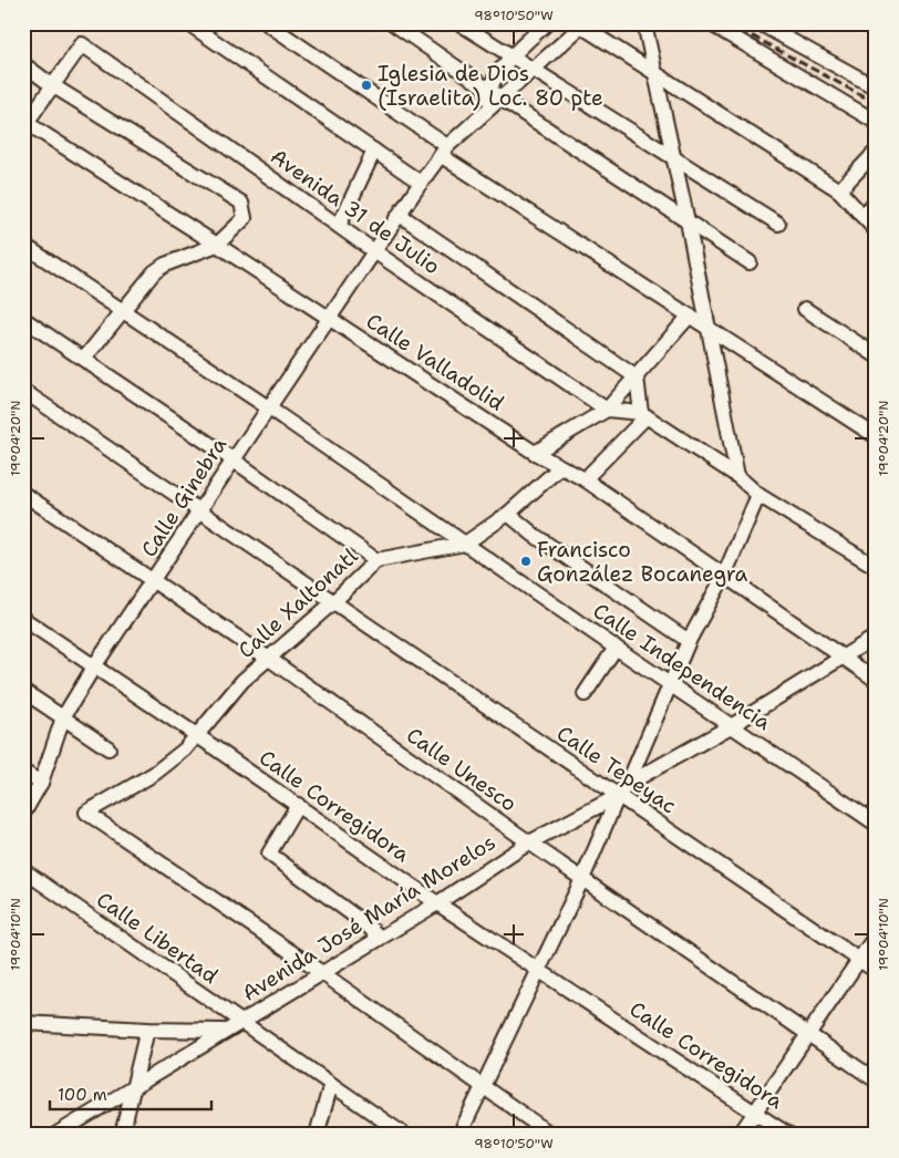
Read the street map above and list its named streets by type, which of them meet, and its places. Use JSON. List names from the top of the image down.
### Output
{
  "streets": {
    "street": [
      "Avenida 31 de Julio",
      "Calle Valladolid",
      "Calle Ginebra",
      "Calle Xaltonatl",
      "Calle Independencia",
      "Calle Unesco",
      "Calle Tepeyac",
      "Calle Corregidora",
      "Avenida José María Morelos",
      "Calle Libertad"
    ]
  },
  "crossings": [
    ["Avenida 31 de Julio", "Calle Ginebra"],
    ["Calle Valladolid", "Calle Ginebra"],
    ["Calle Valladolid", "Calle Xaltonatl"],
    ["Calle Valladolid", "Avenida José María Morelos"],
    ["Calle Ginebra", "Calle Independencia"],
    ["Calle Ginebra", "Calle Unesco"],
    ["Calle Ginebra", "Calle Tepeyac"],
    ["Calle Ginebra", "Calle Corregidora"],
    ["Calle Xaltonatl", "Calle Independencia"],
    ["Calle Xaltonatl", "Calle Unesco"],
    ["Calle Xaltonatl", "Calle Tepeyac"],
    ["Calle Xaltonatl", "Calle Corregidora"],
    ["Calle Xaltonatl", "Avenida José María Morelos"],
    ["Calle Independencia", "Avenida José María Morelos"],
    ["Calle Unesco", "Avenida José María Morelos"],
    ["Calle Tepeyac", "Avenida José María Morelos"],
    ["Calle Corregidora", "Avenida José María Morelos"],
    ["Avenida José María Morelos", "Calle Libertad"]
  ],
  "places": ["Iglesia de Dios (Israelita) Loc. 80 pte", "Francisco González Bocanegra"],
  "scale_bar": "100 m",
  "coordinates": ["98°10'50\"W", "19°04'20\"N", "19°04'10\"N"]
}
